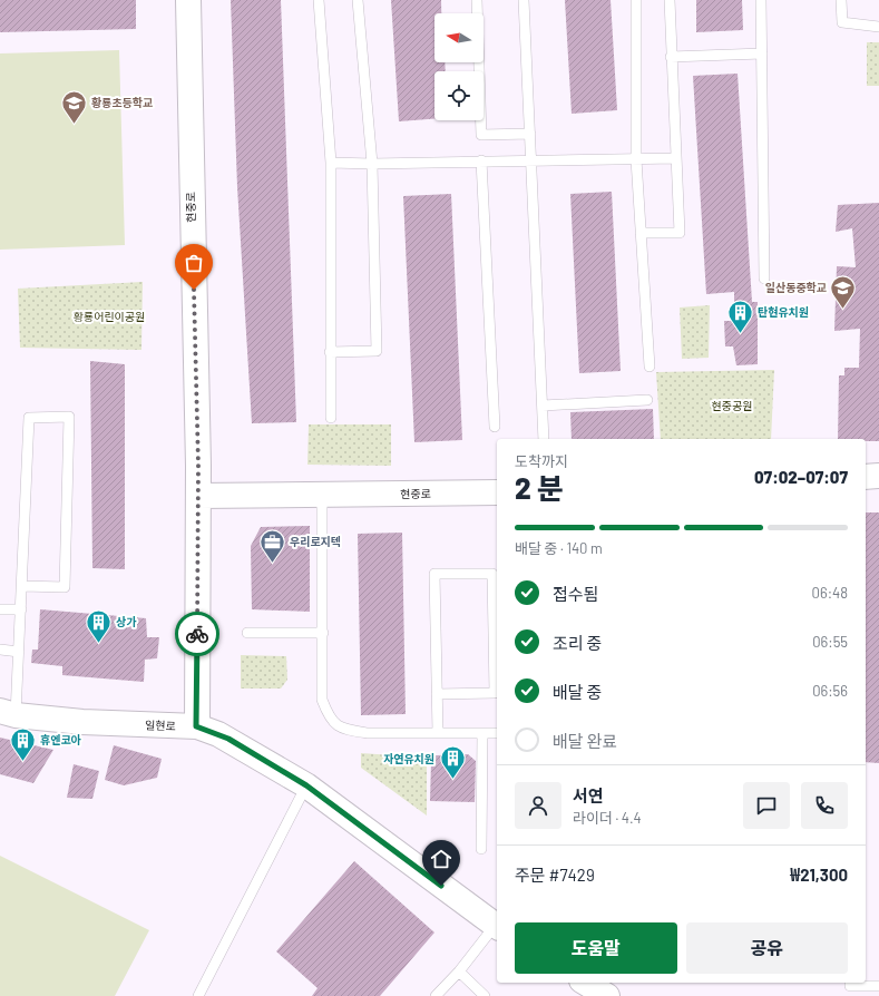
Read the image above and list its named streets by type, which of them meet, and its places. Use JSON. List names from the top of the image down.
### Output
{
  "streets": {
    "street": ["현중로", "일현로"]
  },
  "crossings": [
    ["현중로", "일현로"]
  ],
  "parks": ["황룡어린이공원", "현중공원"],
  "places": {
    "school or university": ["황룡초등학교", "일산동중학교"],
    "building": [
      "탄현유치원",
      "상가",
      "휴엔코아",
      "자연유치원"
    ],
    "office": ["우리로지텍"]
  },
  "north": "left",
  "page": {
    "heading": ["2 분", "도착까지", "07:02–07:07"],
    "panel": [
      "서연",
      "라이더 · 4.4",
      "주문 #7429",
      "₩21,300"
    ],
    "bar": "배달 중 · 140 m",
    "list": [
      ["접수됨", "06:48"],
      ["조리 중", "06:55"],
      ["배달 중", "06:56"],
      "배달 완료"
    ],
    "buttons": ["도움말", "공유"]
  }
}
